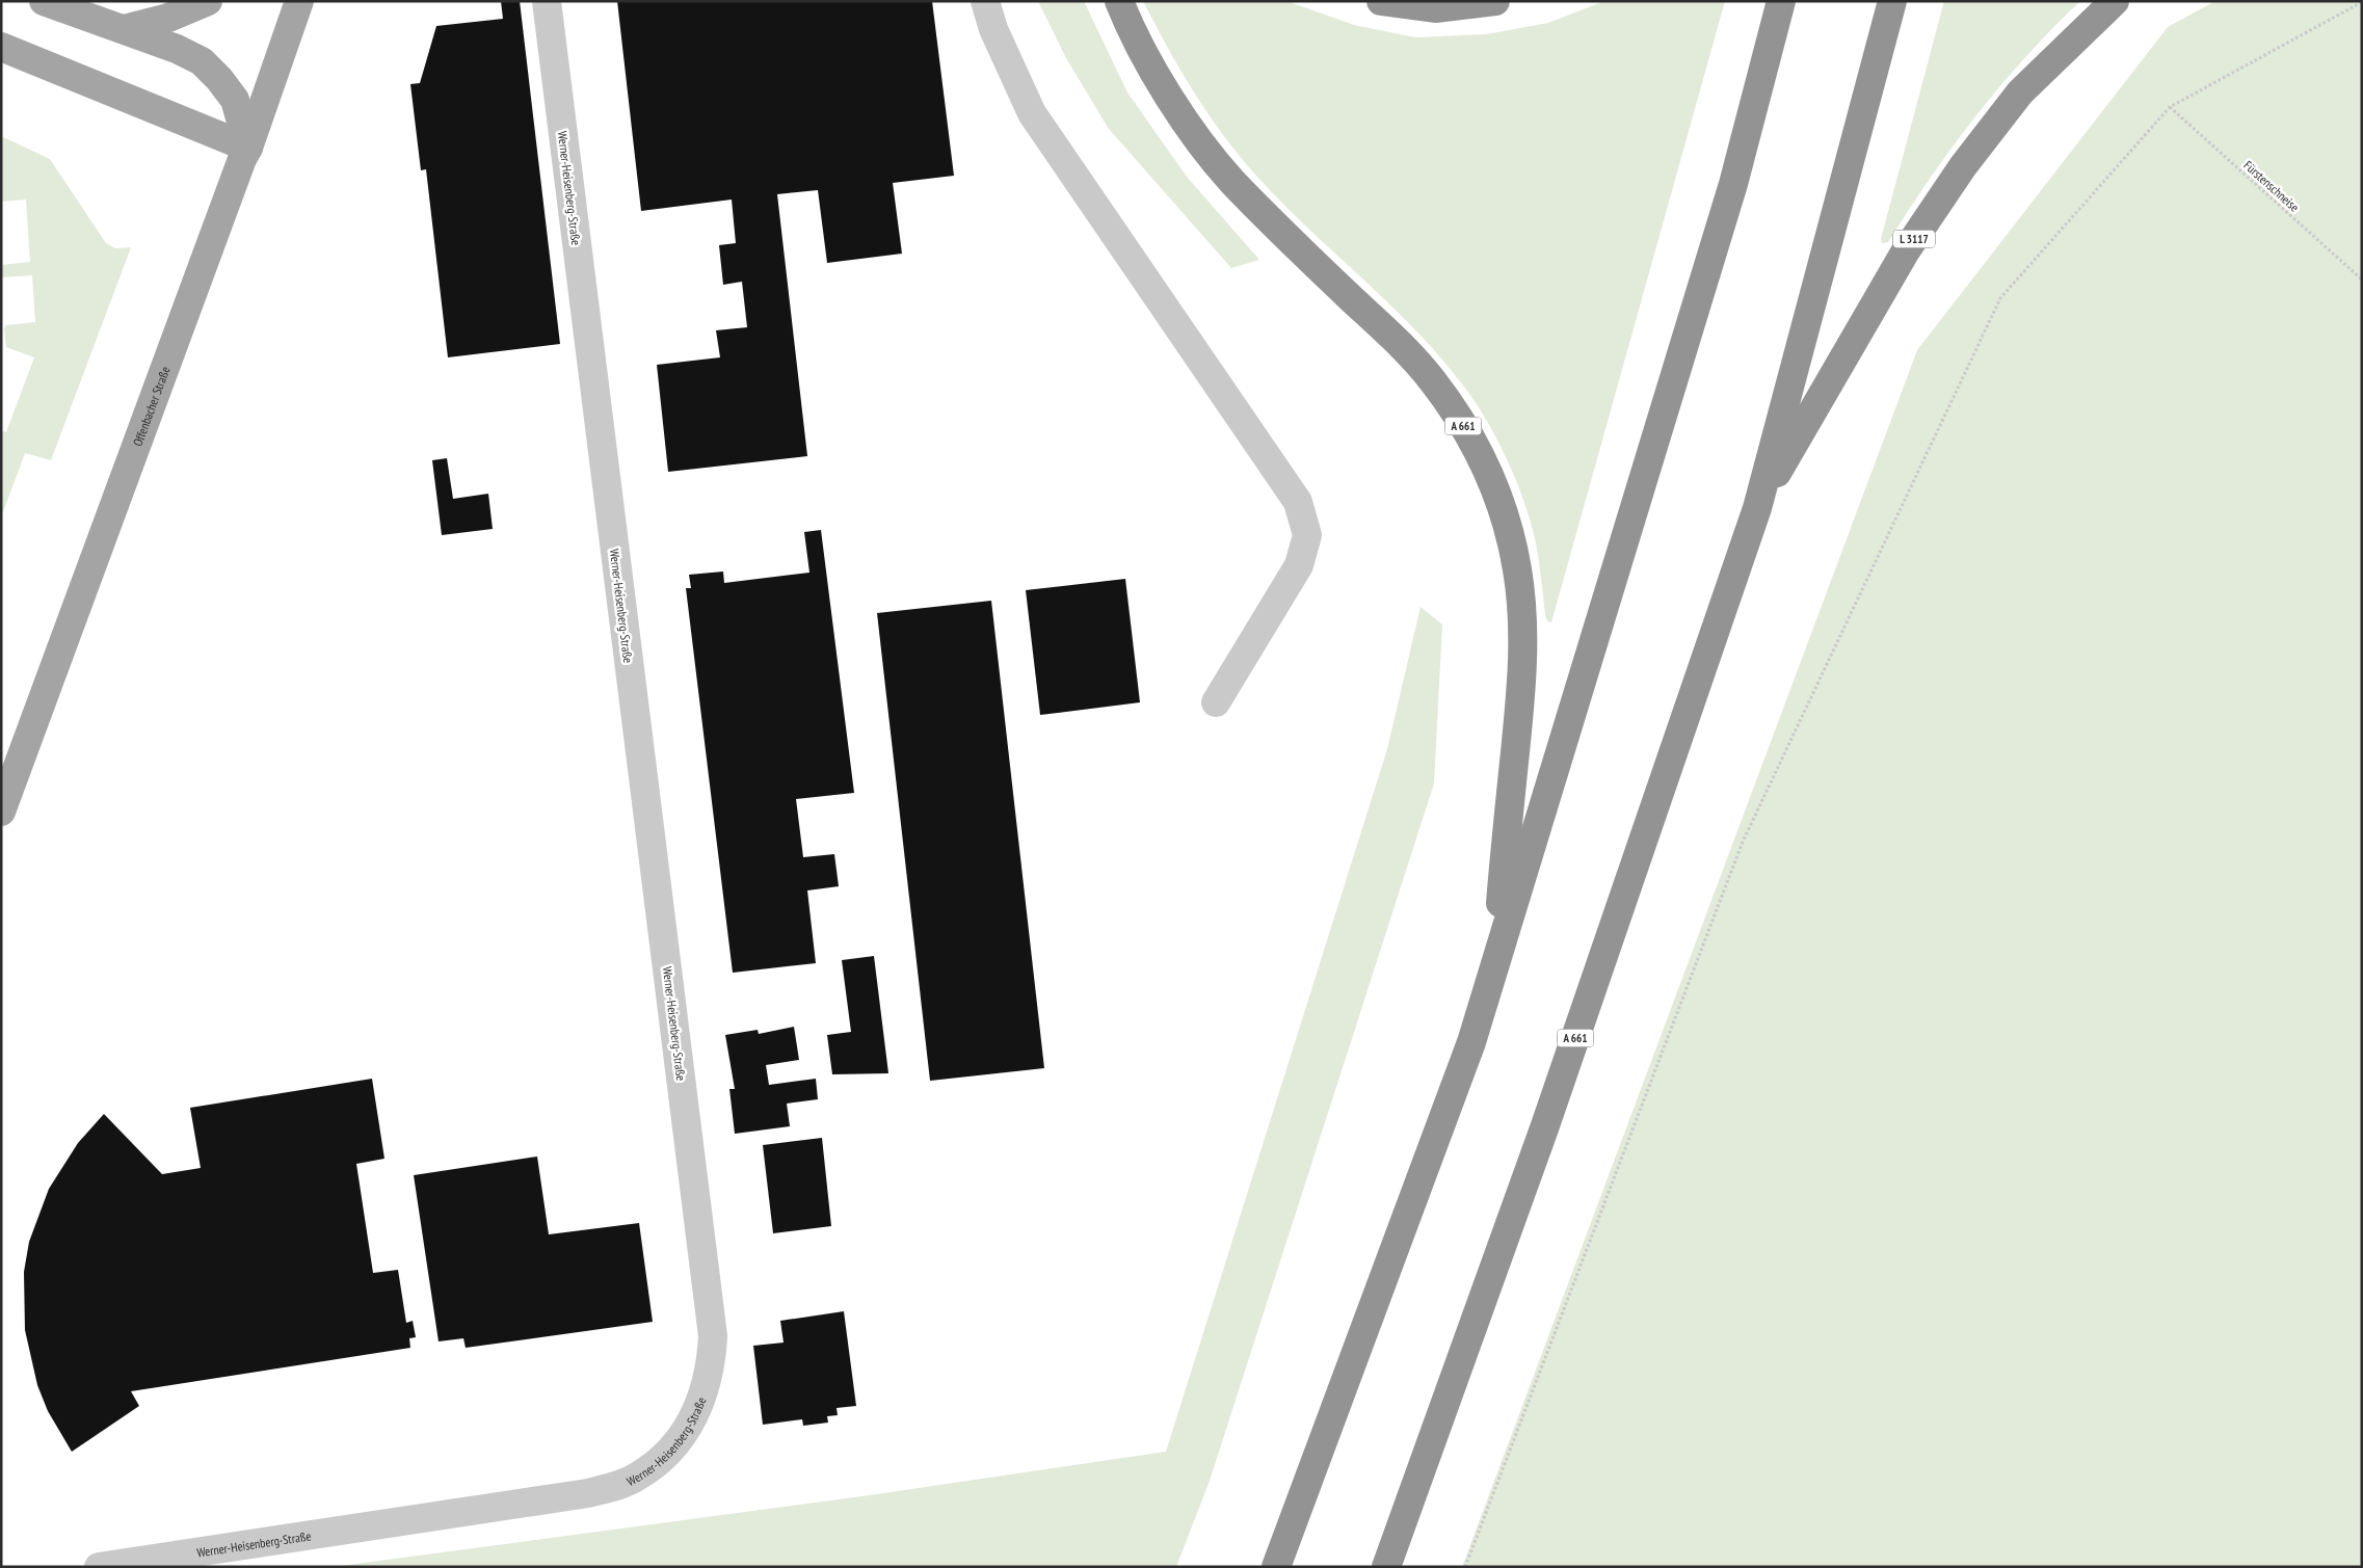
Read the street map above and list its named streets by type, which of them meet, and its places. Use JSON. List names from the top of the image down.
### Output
{
  "streets": {
    "highway": ["L 3117", "A 661"],
    "main road": ["Offenbacher Straße"],
    "street": ["Werner-Heisenberg-Straße"],
    "path": ["Fürstenschneise"]
  },
  "crossings": [
    ["L 3117", "A 661"]
  ]
}
